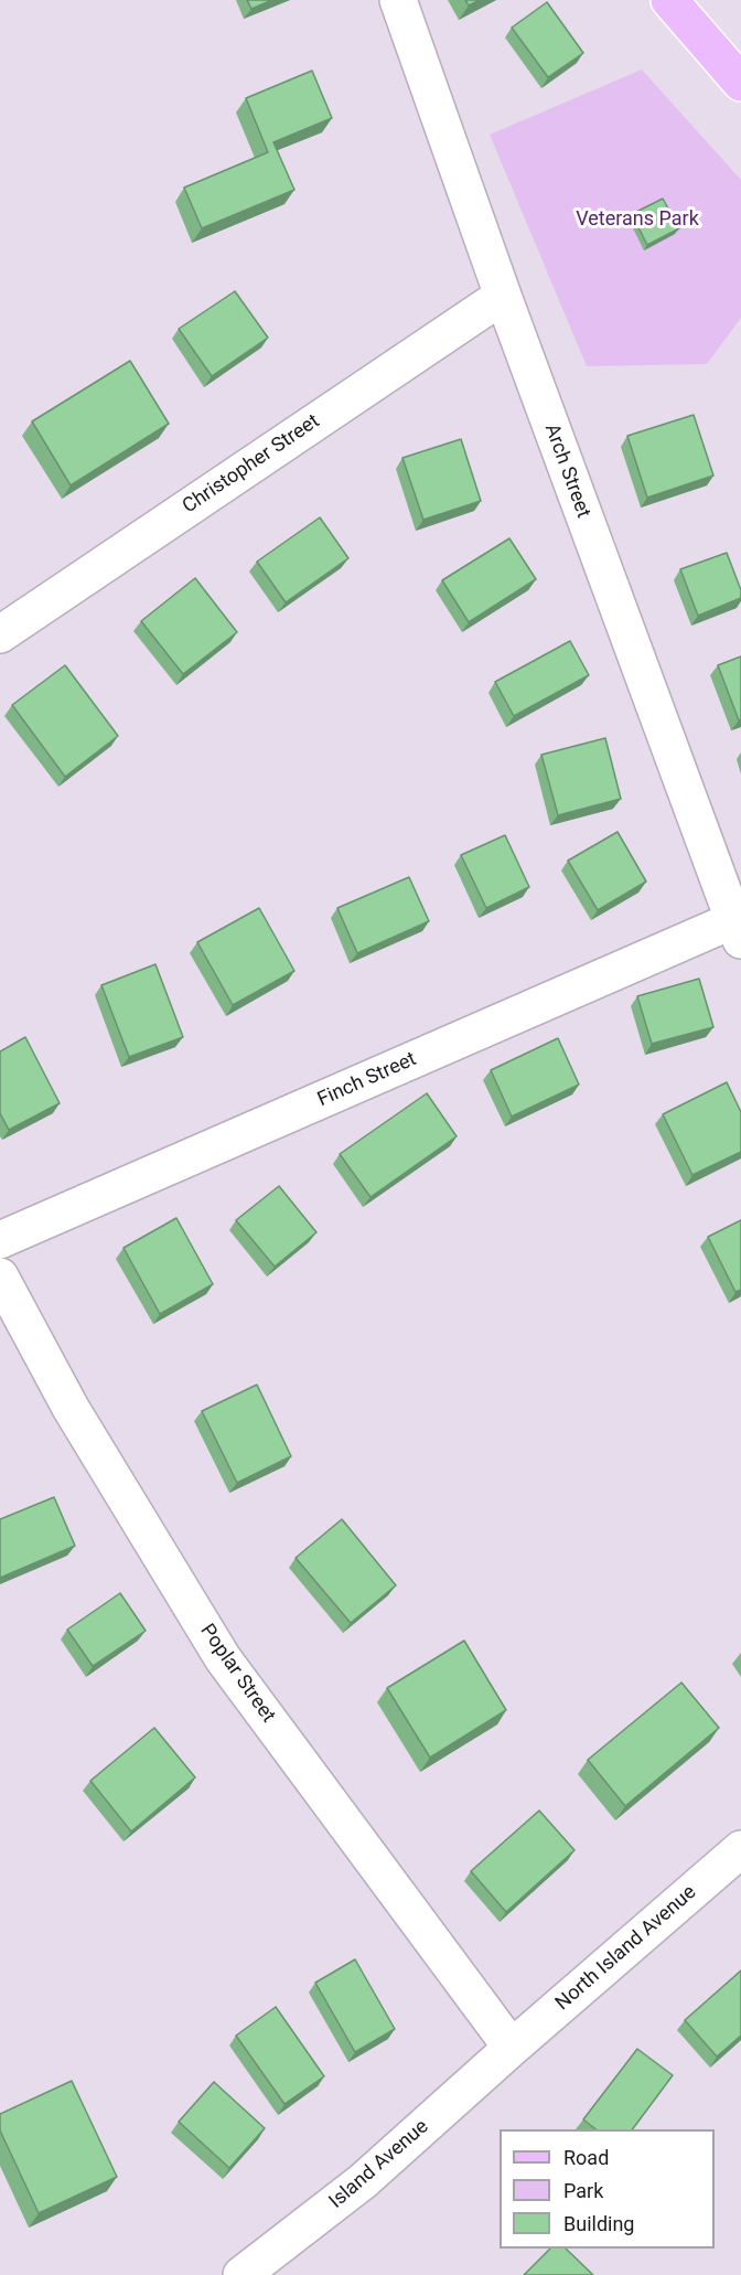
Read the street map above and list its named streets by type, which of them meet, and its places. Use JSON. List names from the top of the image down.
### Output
{
  "streets": {
    "street": [
      "Christopher Street",
      "Arch Street",
      "Finch Street",
      "Poplar Street",
      "North Island Avenue",
      "Island Avenue"
    ]
  },
  "crossings": [
    ["Christopher Street", "Arch Street"],
    ["Arch Street", "Finch Street"],
    ["Poplar Street", "North Island Avenue"],
    ["Poplar Street", "Island Avenue"],
    ["North Island Avenue", "Island Avenue"]
  ],
  "parks": ["Veterans Park"],
  "legend": ["Road", "Park", "Building"]
}
